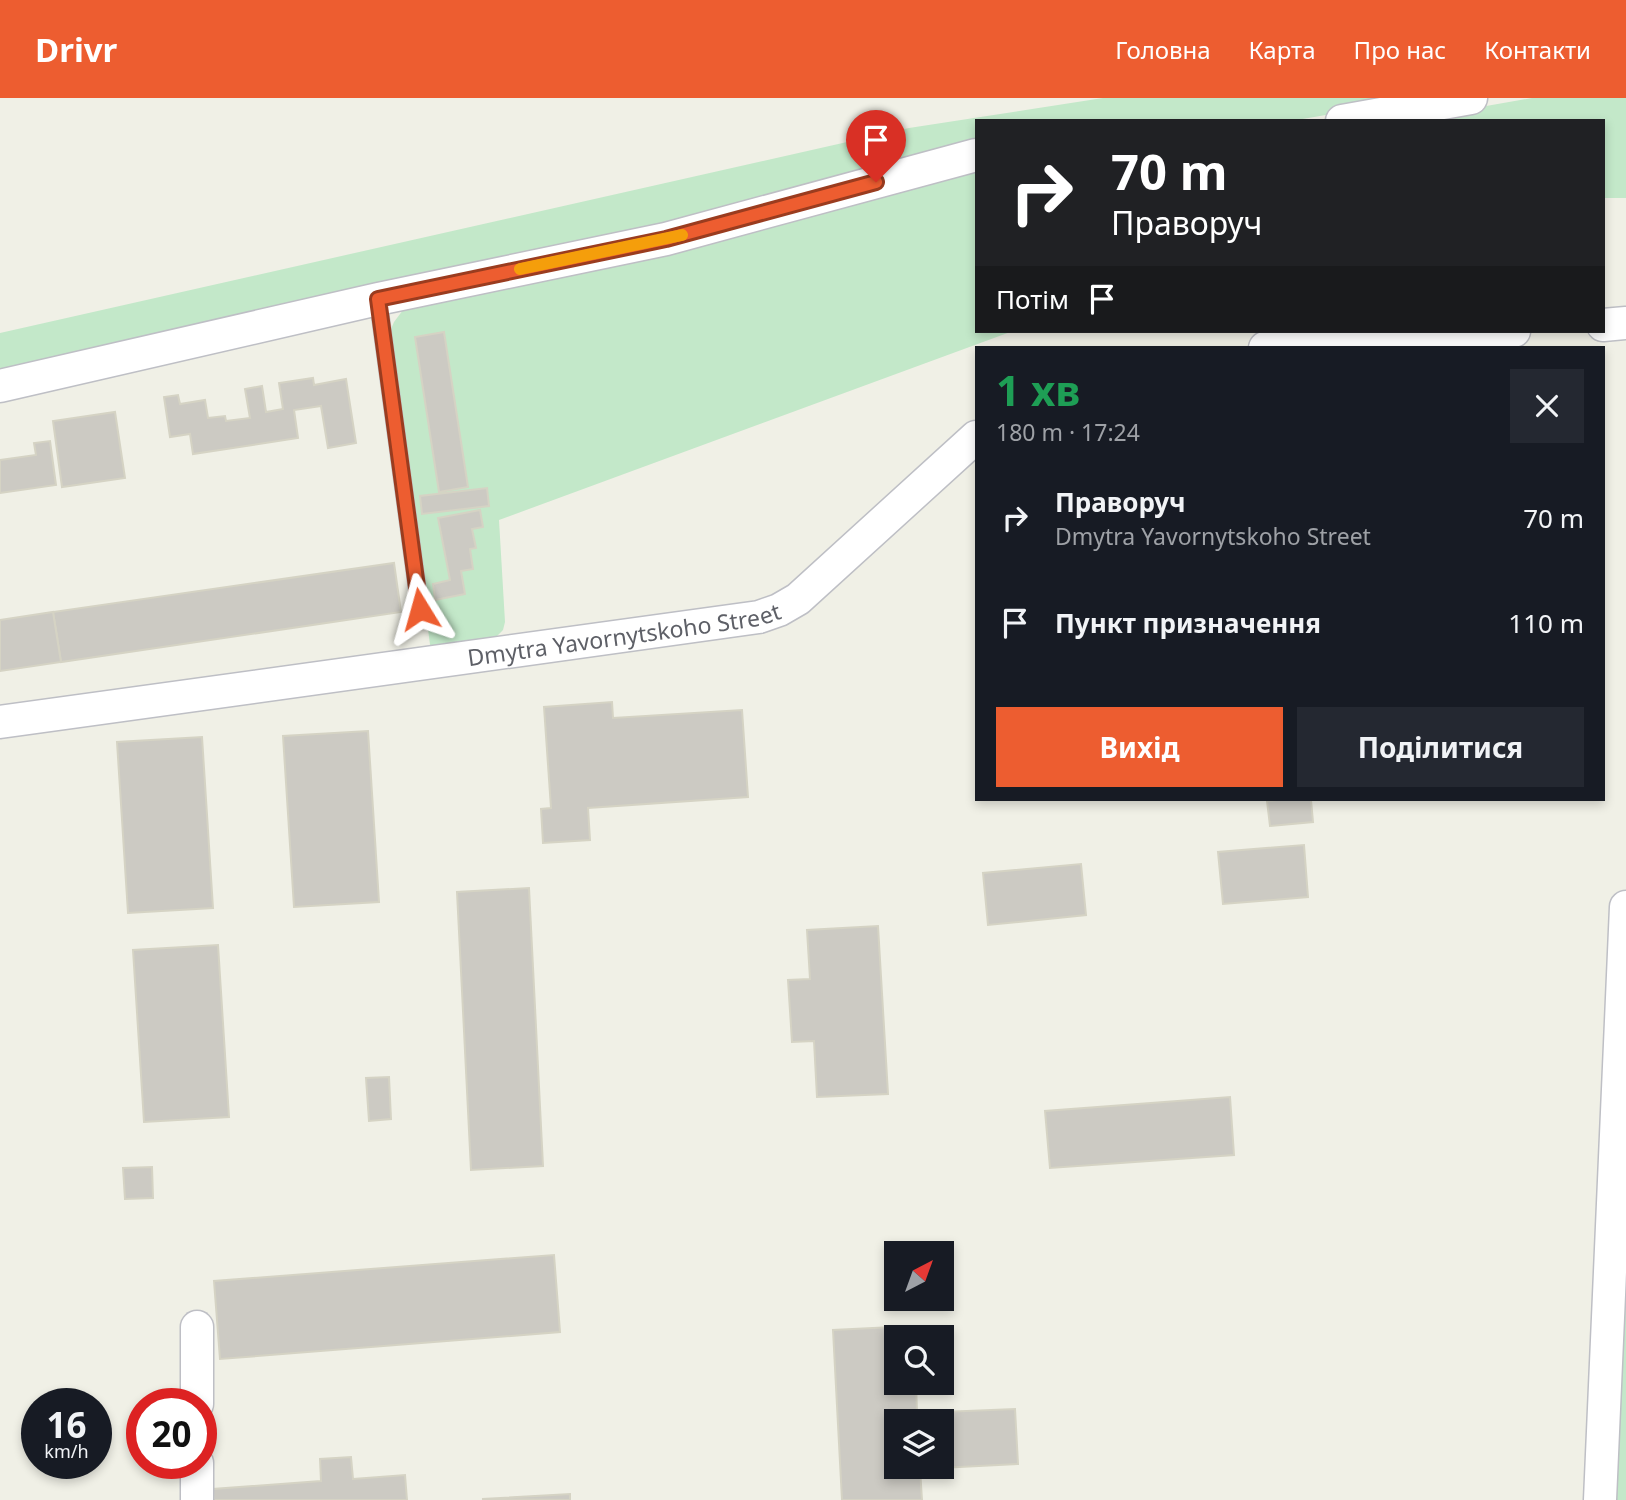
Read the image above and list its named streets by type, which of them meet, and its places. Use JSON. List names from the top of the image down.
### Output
{
  "streets": {
    "street": ["Dmytra Yavornytskoho Street"]
  },
  "north": "top right",
  "page": {
    "header": "Drivr",
    "nav": [
      "Головна",
      "Карта",
      "Про нас",
      "Контакти"
    ],
    "turn": ["70 m", "Праворуч"],
    "then": "Потім",
    "heading": ["1 хв", "180 m · 17:24"],
    "list": [
      {
        "name": "Праворуч",
        "note": "Dmytra Yavornytskoho Street",
        "value": "70 m"
      },
      {
        "name": "Пункт призначення",
        "value": "110 m"
      }
    ],
    "buttons": ["Вихід", "Поділитися"],
    "speed": "16 km/h",
    "limit": "20"
  }
}
